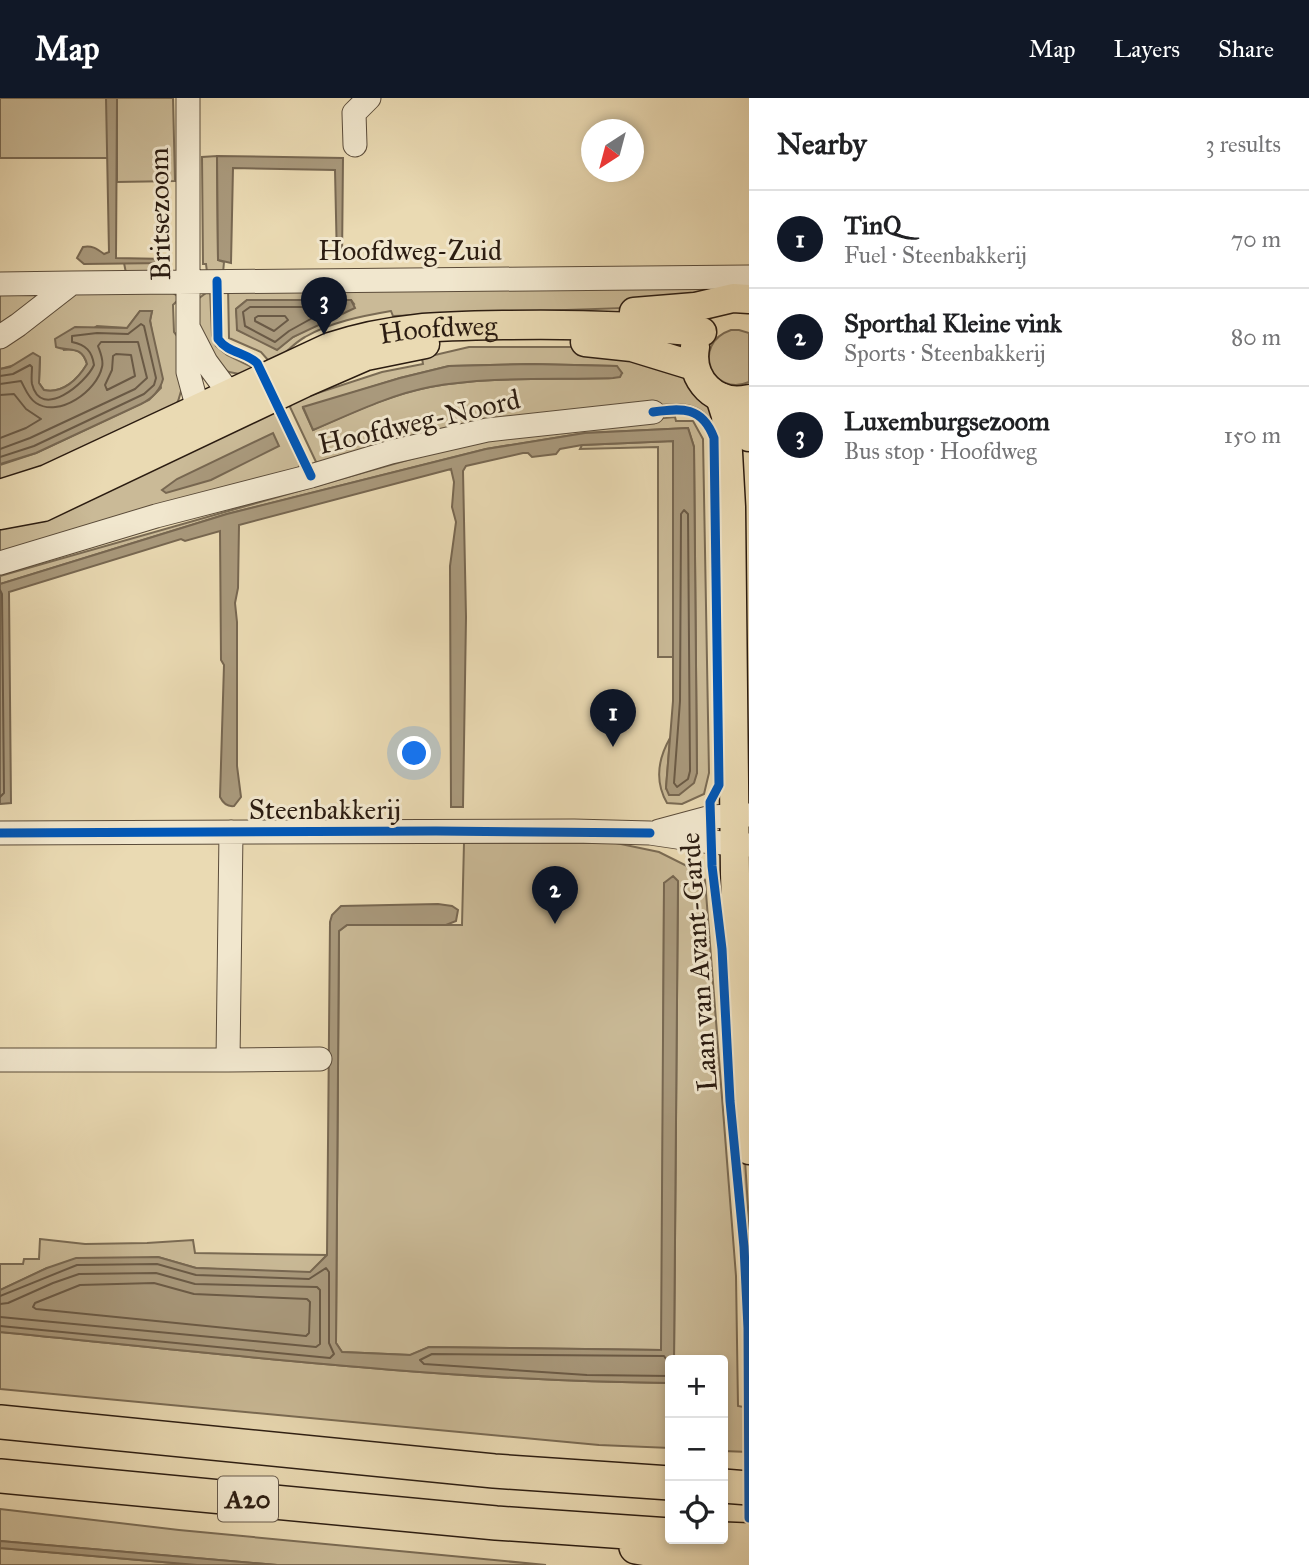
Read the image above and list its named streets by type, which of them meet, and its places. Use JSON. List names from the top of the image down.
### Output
{
  "streets": {
    "highway": ["A20"],
    "main road": ["Hoofdweg", "Laan van Avant-Garde"],
    "street": [
      "Britsezoom",
      "Hoofdweg-Zuid",
      "Hoofdweg-Noord",
      "Steenbakkerij"
    ]
  },
  "crossings": [
    ["Britsezoom", "Hoofdweg-Zuid"],
    ["Britsezoom", "Hoofdweg"],
    ["Steenbakkerij", "Laan van Avant-Garde"]
  ],
  "north": "bottom left",
  "page": {
    "header": "Map",
    "nav": ["Map", "Layers", "Share"],
    "heading": ["Nearby", "3 results"],
    "list": [
      {
        "mark": "1",
        "name": "TinQ",
        "note": "Fuel · Steenbakkerij",
        "value": "70 m"
      },
      {
        "mark": "2",
        "name": "Sporthal Kleine vink",
        "note": "Sports · Steenbakkerij",
        "value": "80 m"
      },
      {
        "mark": "3",
        "name": "Luxemburgsezoom",
        "note": "Bus stop · Hoofdweg",
        "value": "150 m"
      }
    ],
    "pins": ["3", "1", "2"],
    "map_buttons": ["+", "−"]
  }
}
